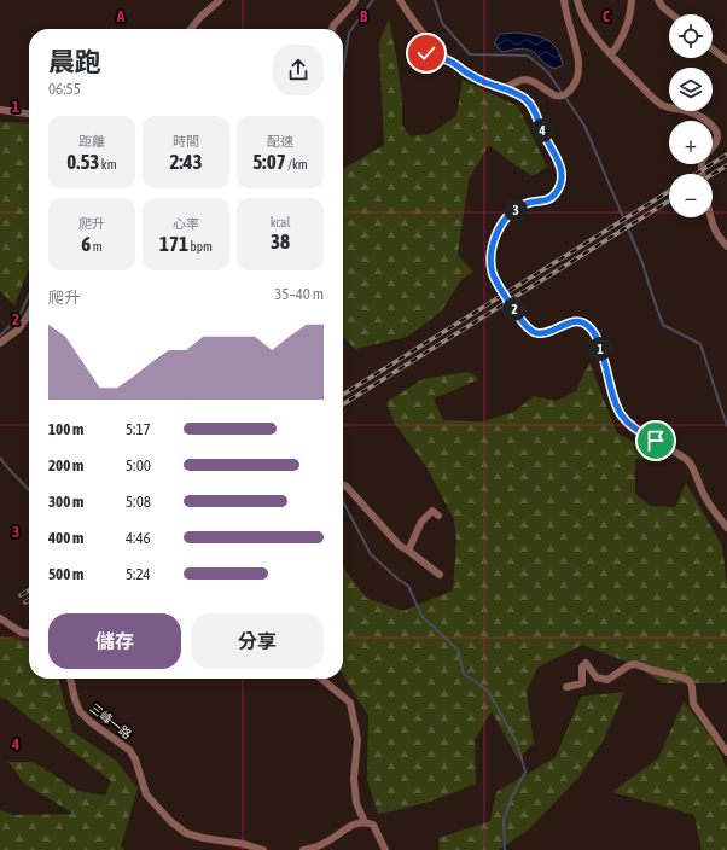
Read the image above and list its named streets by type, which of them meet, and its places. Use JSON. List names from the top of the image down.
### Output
{
  "streets": {
    "street": ["三峰一路"]
  },
  "page": {
    "map_buttons": ["+", "−"],
    "heading": ["晨跑", "06:55"],
    "stats": [
      ["距離", "0.53 km"],
      ["時間", "2:43"],
      ["配速", "5:07 /km"],
      ["爬升", "6 m"],
      ["心率", "171 bpm"],
      ["kcal", "38"]
    ],
    "pins": [
      "4",
      "3",
      "2",
      "1"
    ],
    "chart": ["爬升", "35–40 m"],
    "list": [
      {
        "name": "100 m",
        "note": "5:17"
      },
      {
        "name": "200 m",
        "note": "5:00"
      },
      {
        "name": "300 m",
        "note": "5:08"
      },
      {
        "name": "400 m",
        "note": "4:46"
      },
      {
        "name": "500 m",
        "note": "5:24"
      }
    ],
    "buttons": ["儲存", "分享"]
  },
  "grid": {
    "columns": ["A", "B", "C"],
    "rows": [
      "1",
      "2",
      "3",
      "4"
    ]
  }
}
